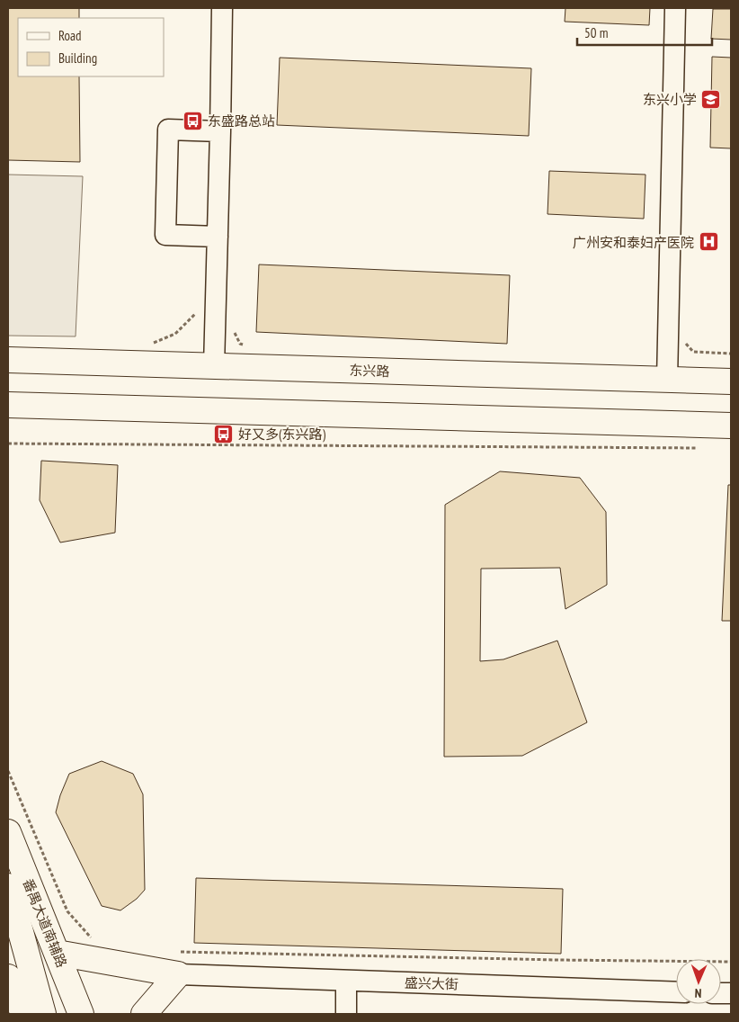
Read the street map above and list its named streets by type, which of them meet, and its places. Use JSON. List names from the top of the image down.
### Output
{
  "streets": {
    "main road": ["东兴路", "番禺大道南辅路"],
    "street": ["盛兴大街"]
  },
  "places": {
    "school or university": ["东兴小学"],
    "bus stop": ["东盛路总站", "好又多(东兴路)"],
    "hospital": ["广州安和泰妇产医院"]
  },
  "legend": ["Road", "Building"],
  "scale_bar": "50 m",
  "north": "bottom"
}
